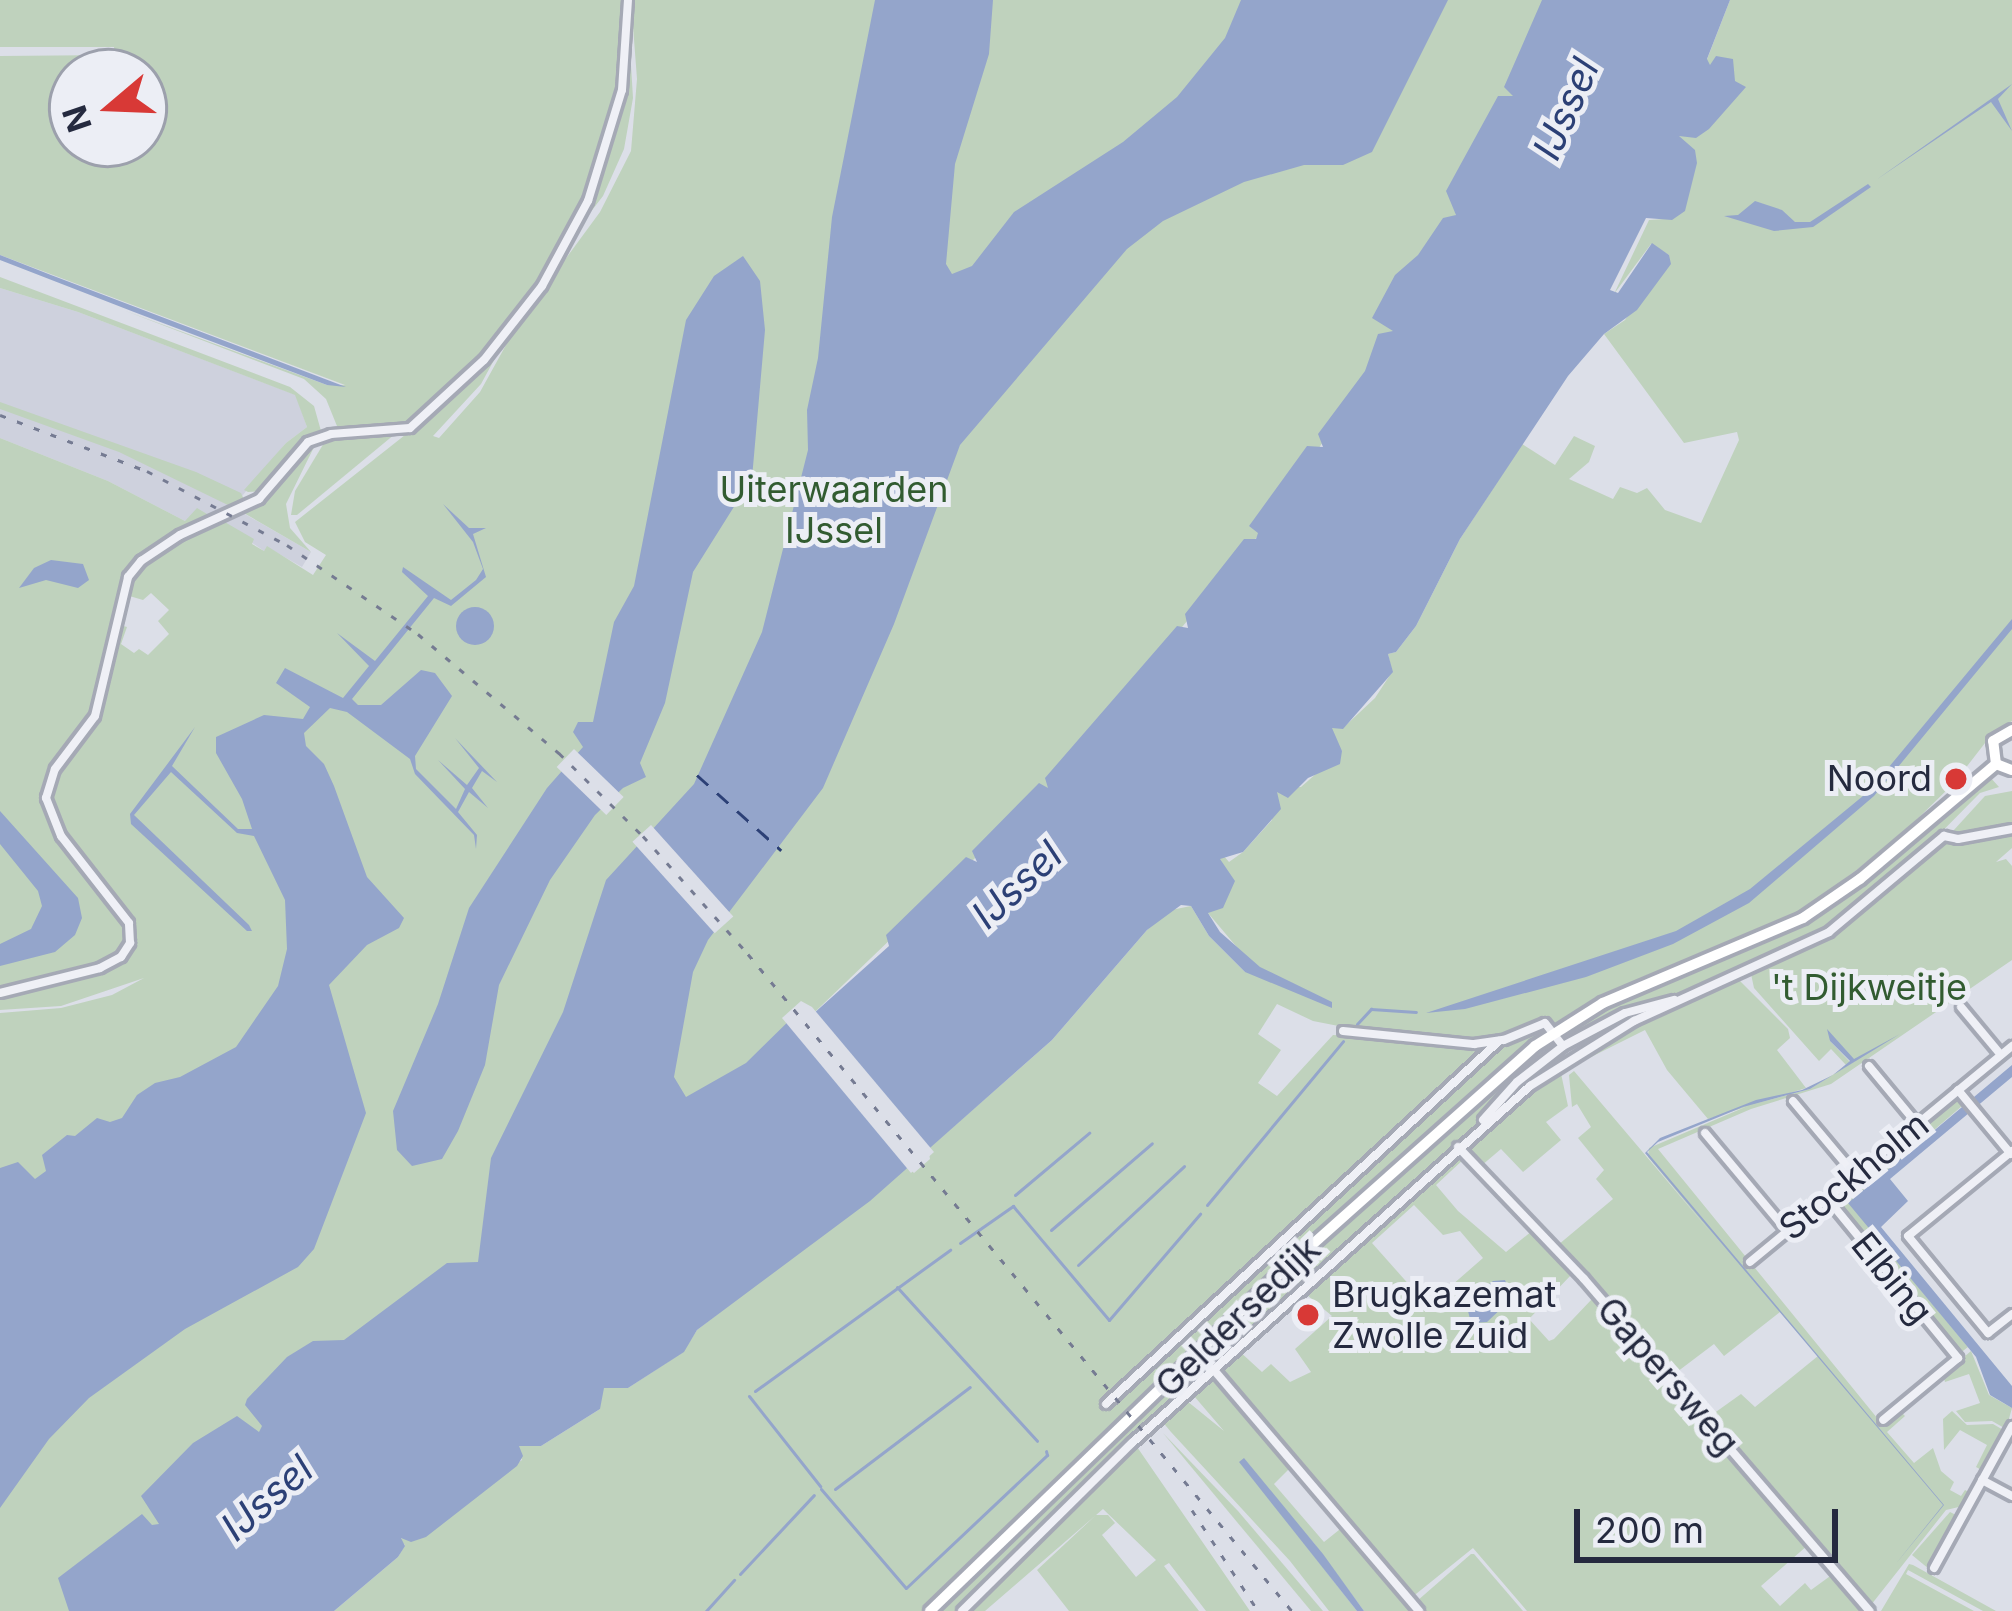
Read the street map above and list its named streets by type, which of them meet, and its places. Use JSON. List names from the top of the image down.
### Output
{
  "streets": {
    "main road": ["Geldersedijk"],
    "street": ["Stockholm", "Elbing", "Gapersweg"]
  },
  "crossings": [
    ["Stockholm", "Elbing"],
    ["Geldersedijk", "Gapersweg"]
  ],
  "water": ["IJssel"],
  "parks": ["Uiterwaarden IJssel", "'t Dijkweitje"],
  "places": ["Noord", "Brugkazemat Zwolle Zuid"],
  "scale_bar": "200 m",
  "north": "left"
}
